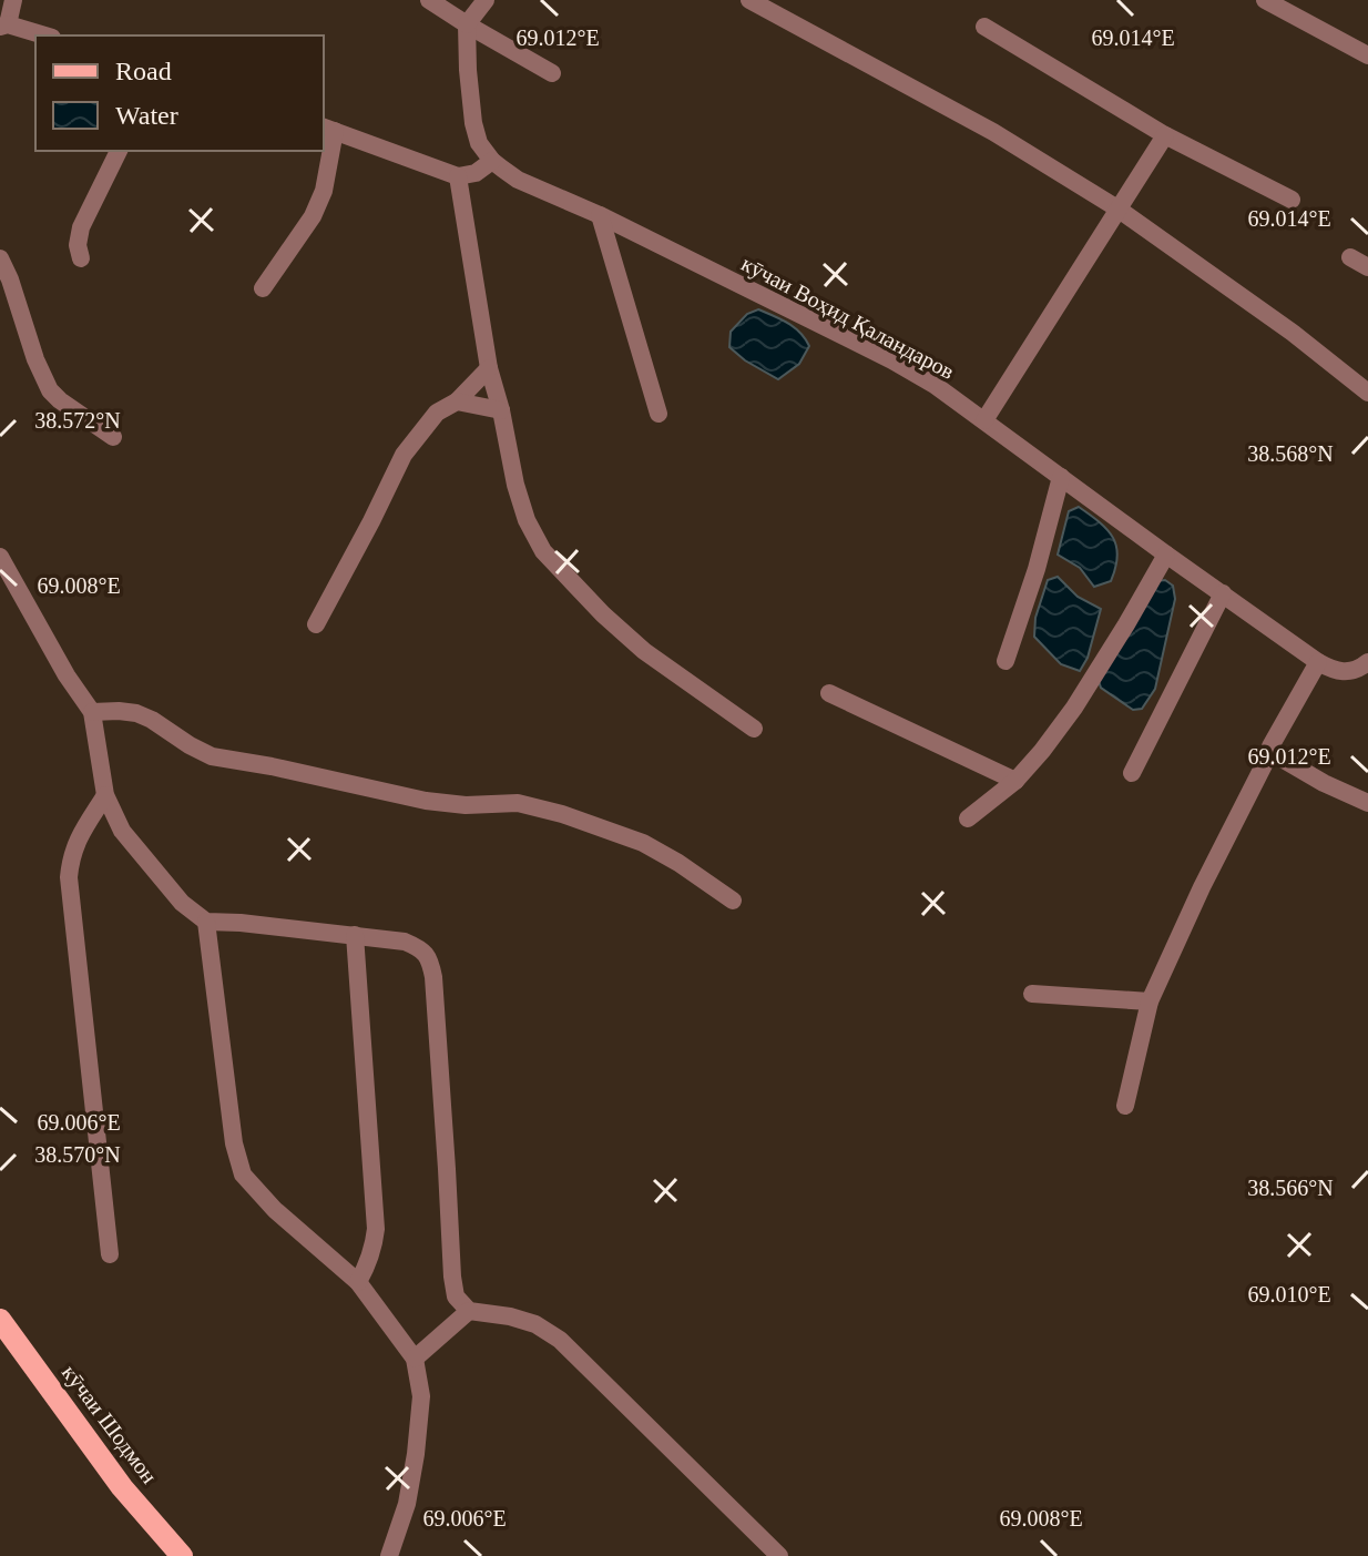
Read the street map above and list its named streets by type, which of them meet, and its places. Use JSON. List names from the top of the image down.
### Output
{
  "streets": {
    "main road": ["кӯчаи Шодмон"],
    "street": ["кӯчаи Воҳид Қаландаров"]
  },
  "legend": ["Road", "Water"],
  "coordinates": [
    "69.012°E",
    "69.014°E",
    "38.572°N",
    "38.568°N",
    "69.008°E",
    "69.006°E",
    "38.570°N",
    "38.566°N",
    "69.010°E"
  ]
}
